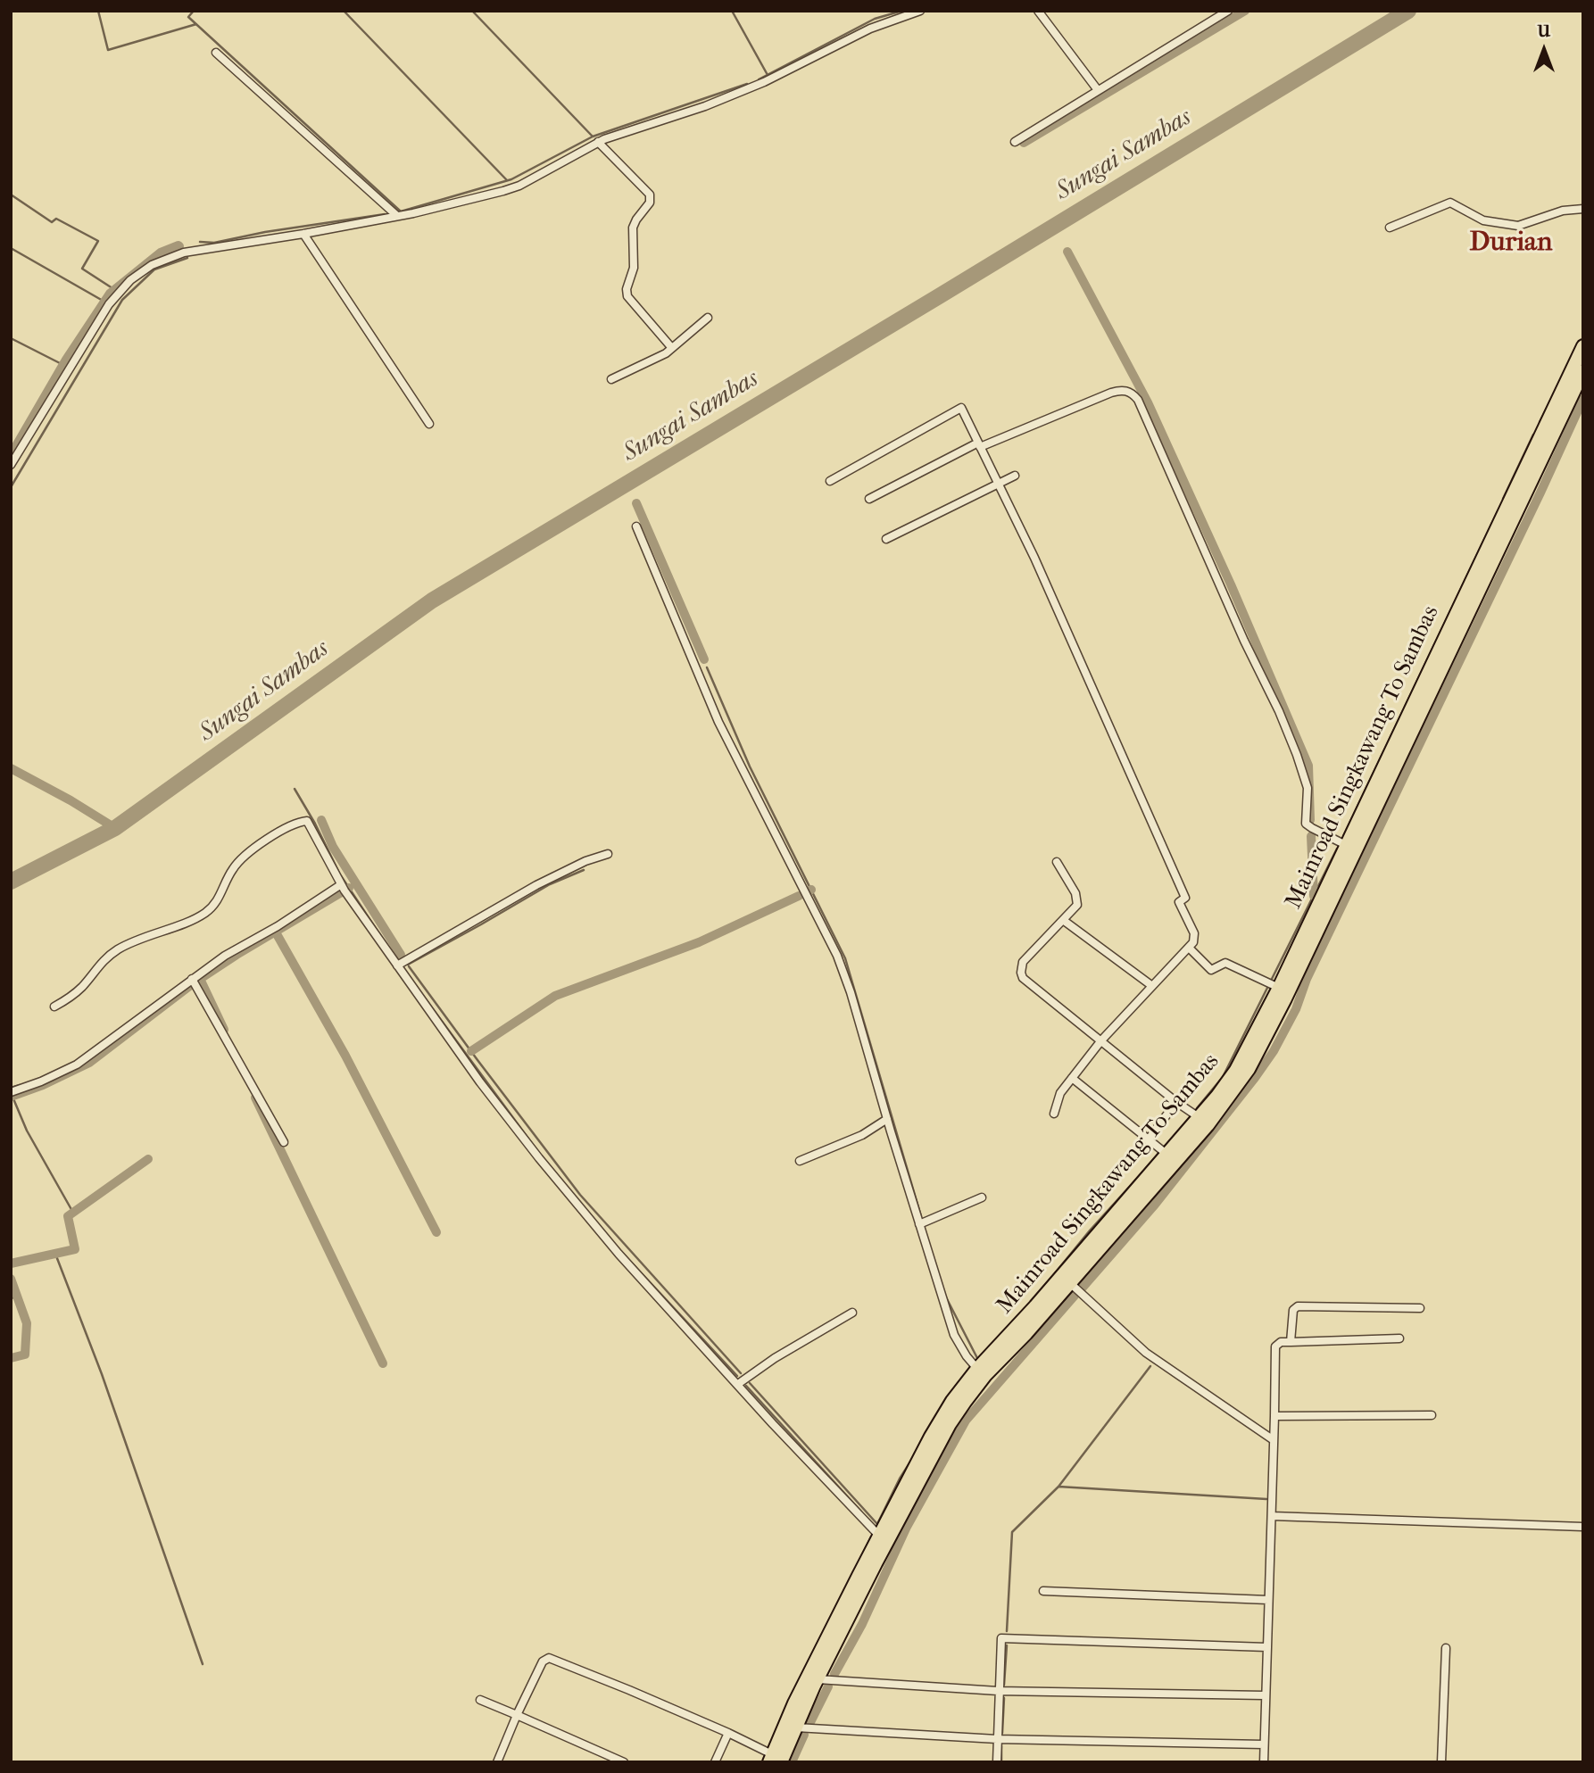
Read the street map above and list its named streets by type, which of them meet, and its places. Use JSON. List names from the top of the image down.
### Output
{
  "streets": {
    "highway": ["Mainroad Singkawang To Sambas"]
  },
  "districts": ["Durian"],
  "water": ["Sungai Sambas"],
  "north": "top"
}
